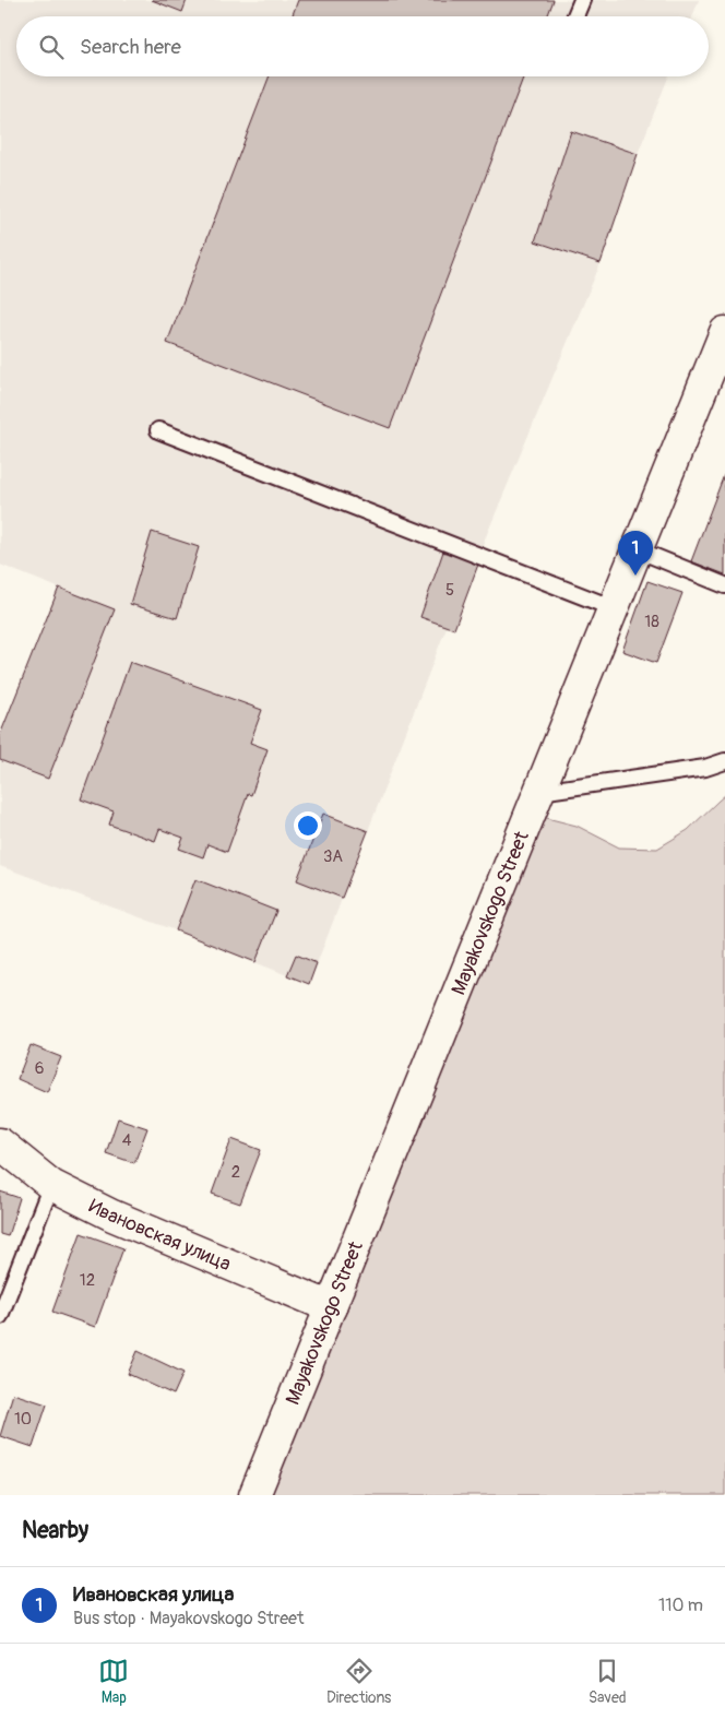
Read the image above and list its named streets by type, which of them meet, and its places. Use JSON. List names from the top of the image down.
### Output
{
  "streets": {
    "street": ["Mayakovskogo Street", "Ивановская улица"]
  },
  "crossings": [
    ["Mayakovskogo Street", "Ивановская улица"]
  ],
  "house_numbers": [
    "5",
    "18",
    "3А",
    "6",
    "4",
    "2",
    "12",
    "10"
  ],
  "page": {
    "search": "Search here",
    "pins": "1",
    "heading": "Nearby",
    "list": [
      {
        "mark": "1",
        "name": "Ивановская улица",
        "note": "Bus stop · Mayakovskogo Street",
        "value": "110 m"
      }
    ],
    "nav": ["Map", "Directions", "Saved"]
  }
}
